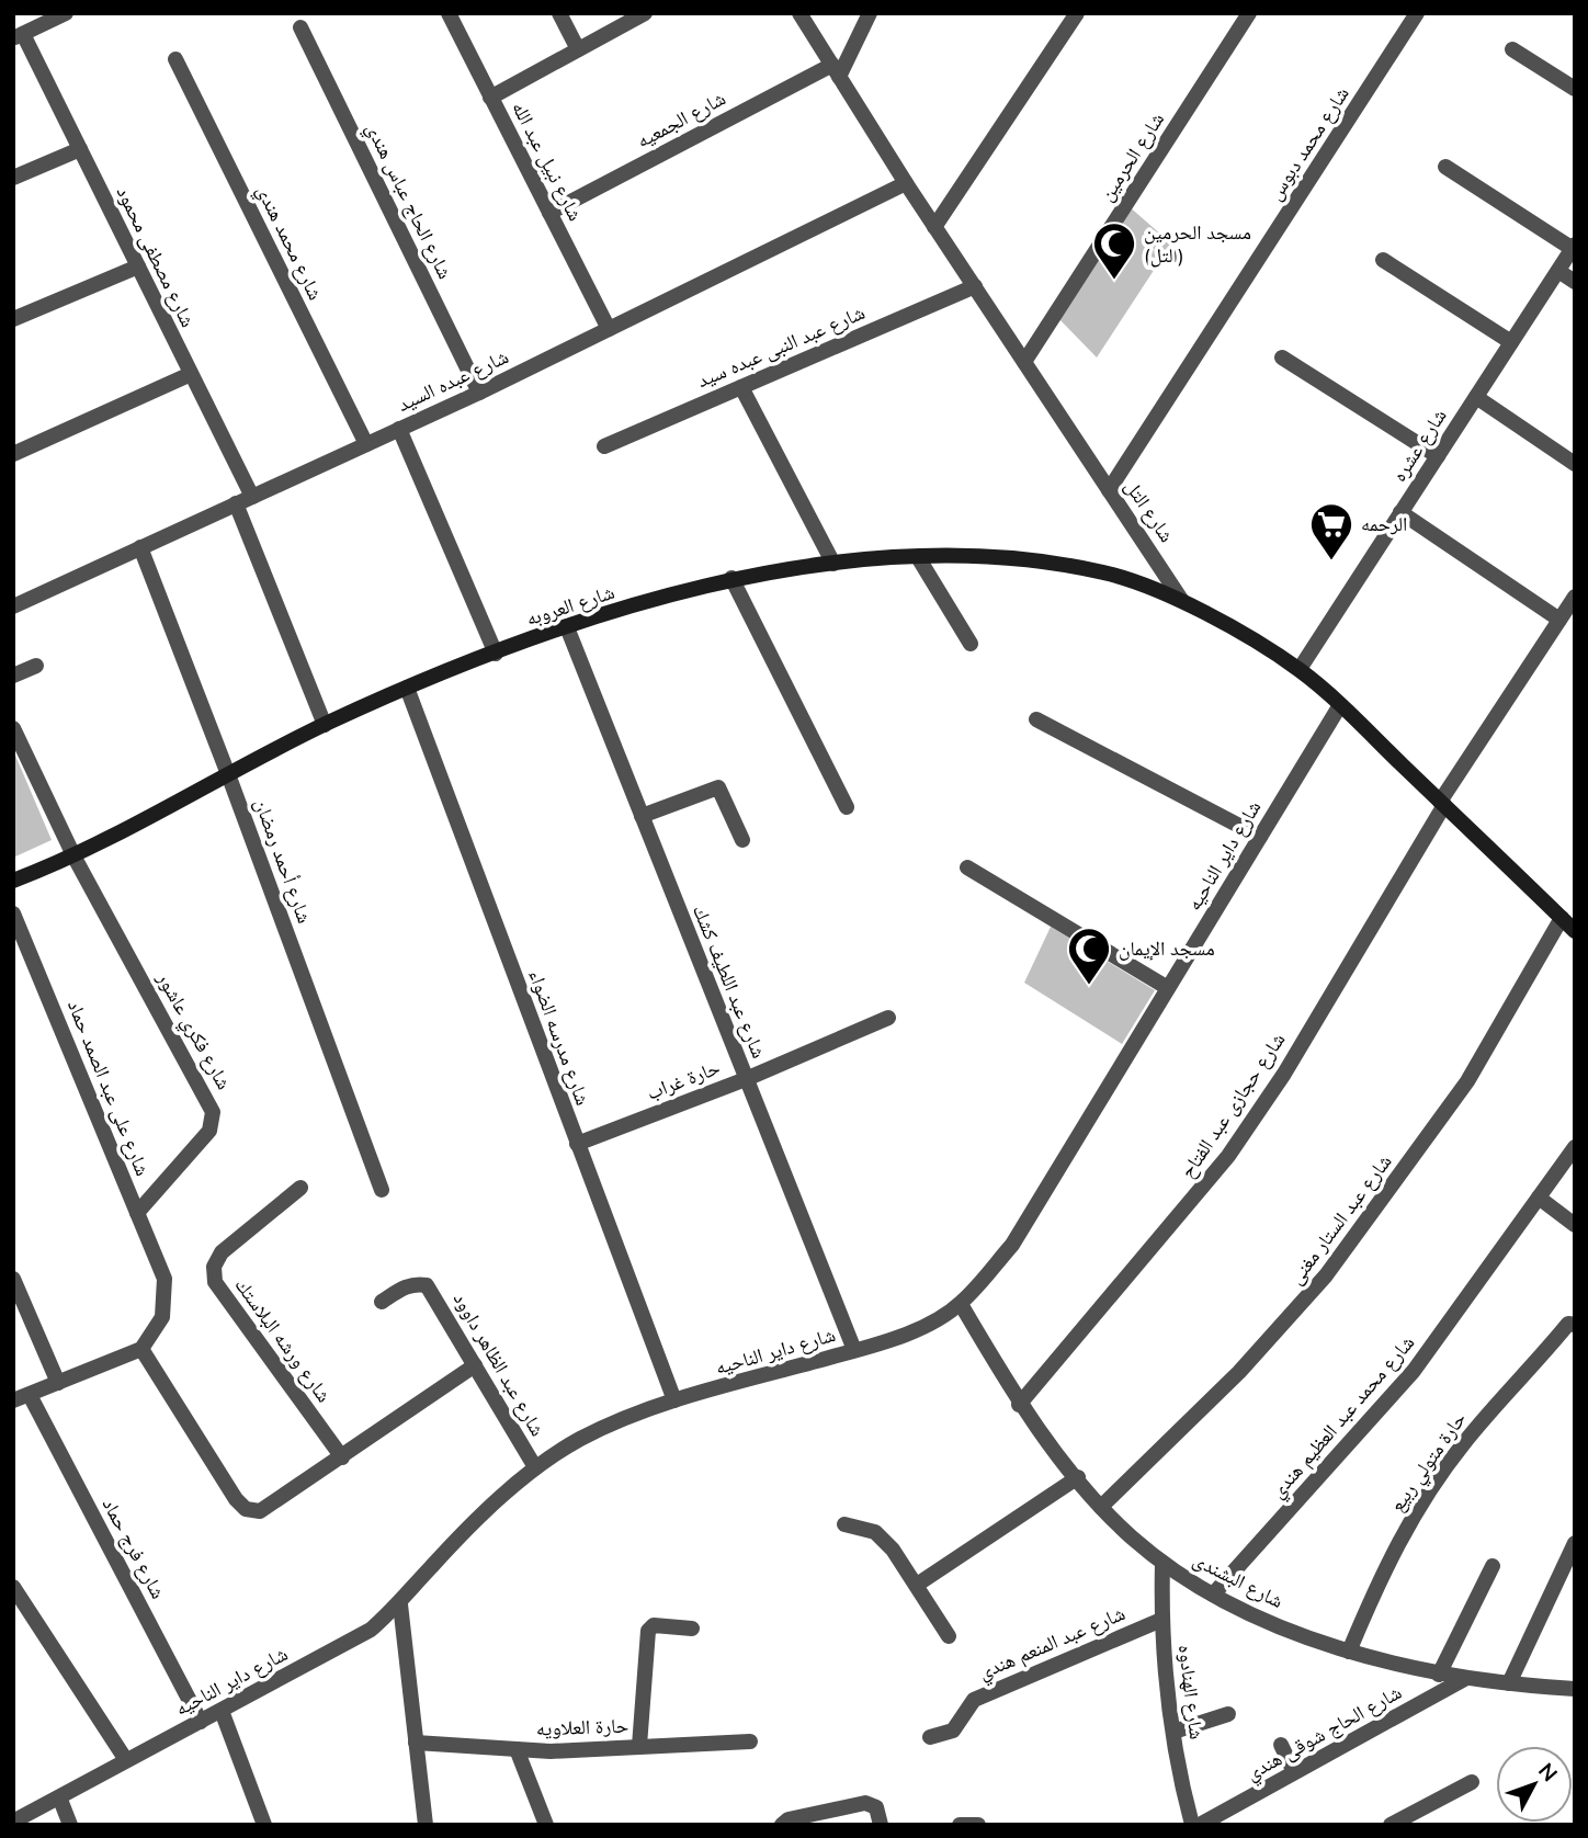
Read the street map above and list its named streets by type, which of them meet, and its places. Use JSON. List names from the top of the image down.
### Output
{
  "streets": {
    "street": [
      "شارع الجمعيه",
      "شارع محمد دبوس",
      "شارع الحرمين",
      "شارع نبيل عبد الله",
      "شارع الحاج عباس هندي",
      "شارع محمد هندي",
      "شارع مصطفى محمود",
      "شارع عبد النبى عبده سيد",
      "شارع عبده السيد",
      "شارع عشره",
      "شارع التل",
      "شارع العروبه",
      "شارع داير الناحيه",
      "شارع أحمد رمضان",
      "شارع عبد اللطيف كشك",
      "شارع فكري عاشور",
      "شارع مدرسه الضواء",
      "حارة غراب",
      "شارع على عبد الصمد حماد",
      "شارع حجازى عبد الفتاح",
      "شارع عبد الستار مغنى",
      "شارع ورشه البلاستك",
      "شارع عبد الظاهر داوود",
      "شارع محمد عبد العظيم هندي",
      "حارة متولي ربيع",
      "شارع فرج حماد",
      "شارع البشندى",
      "شارع عبد المنعم هندي",
      "شارع الهنادوه",
      "حارة العلاويه",
      "شارع الحاج شوقى هندي"
    ]
  },
  "crossings": [
    ["شارع الجمعيه", "شارع نبيل عبد الله"],
    ["شارع الجمعيه", "شارع التل"],
    ["شارع محمد دبوس", "شارع التل"],
    ["شارع الحرمين", "شارع التل"],
    ["شارع نبيل عبد الله", "شارع عبده السيد"],
    ["شارع الحاج عباس هندي", "شارع عبده السيد"],
    ["شارع محمد هندي", "شارع عبده السيد"],
    ["شارع مصطفى محمود", "شارع عبده السيد"],
    ["شارع عبد النبى عبده سيد", "شارع التل"],
    ["شارع عبده السيد", "شارع التل"],
    ["شارع عبده السيد", "شارع أحمد رمضان"],
    ["شارع عشره", "شارع التل"],
    ["شارع التل", "شارع العروبه"],
    ["شارع التل", "شارع داير الناحيه"],
    ["شارع التل", "شارع حجازى عبد الفتاح"],
    ["شارع التل", "شارع عبد الستار مغنى"],
    ["شارع العروبه", "شارع أحمد رمضان"],
    ["شارع العروبه", "شارع عبد اللطيف كشك"],
    ["شارع العروبه", "شارع فكري عاشور"],
    ["شارع العروبه", "شارع مدرسه الضواء"],
    ["شارع داير الناحيه", "شارع عبد اللطيف كشك"],
    ["شارع داير الناحيه", "شارع مدرسه الضواء"],
    ["شارع داير الناحيه", "شارع عبد الظاهر داوود"],
    ["شارع داير الناحيه", "شارع فرج حماد"],
    ["شارع داير الناحيه", "شارع البشندى"],
    ["شارع عبد اللطيف كشك", "حارة غراب"],
    ["شارع فكري عاشور", "شارع على عبد الصمد حماد"],
    ["شارع مدرسه الضواء", "حارة غراب"],
    ["شارع حجازى عبد الفتاح", "شارع البشندى"],
    ["شارع عبد الستار مغنى", "شارع البشندى"],
    ["شارع محمد عبد العظيم هندي", "شارع البشندى"],
    ["حارة متولي ربيع", "شارع البشندى"],
    ["شارع البشندى", "شارع الهنادوه"],
    ["شارع البشندى", "شارع الحاج شوقى هندي"],
    ["شارع عبد المنعم هندي", "شارع الهنادوه"]
  ],
  "places": {
    "mosque": ["مسجد الحرمين (التل)", "مسجد الإيمان"],
    "supermarket": ["الرحمه"]
  },
  "north": "top right"
}
